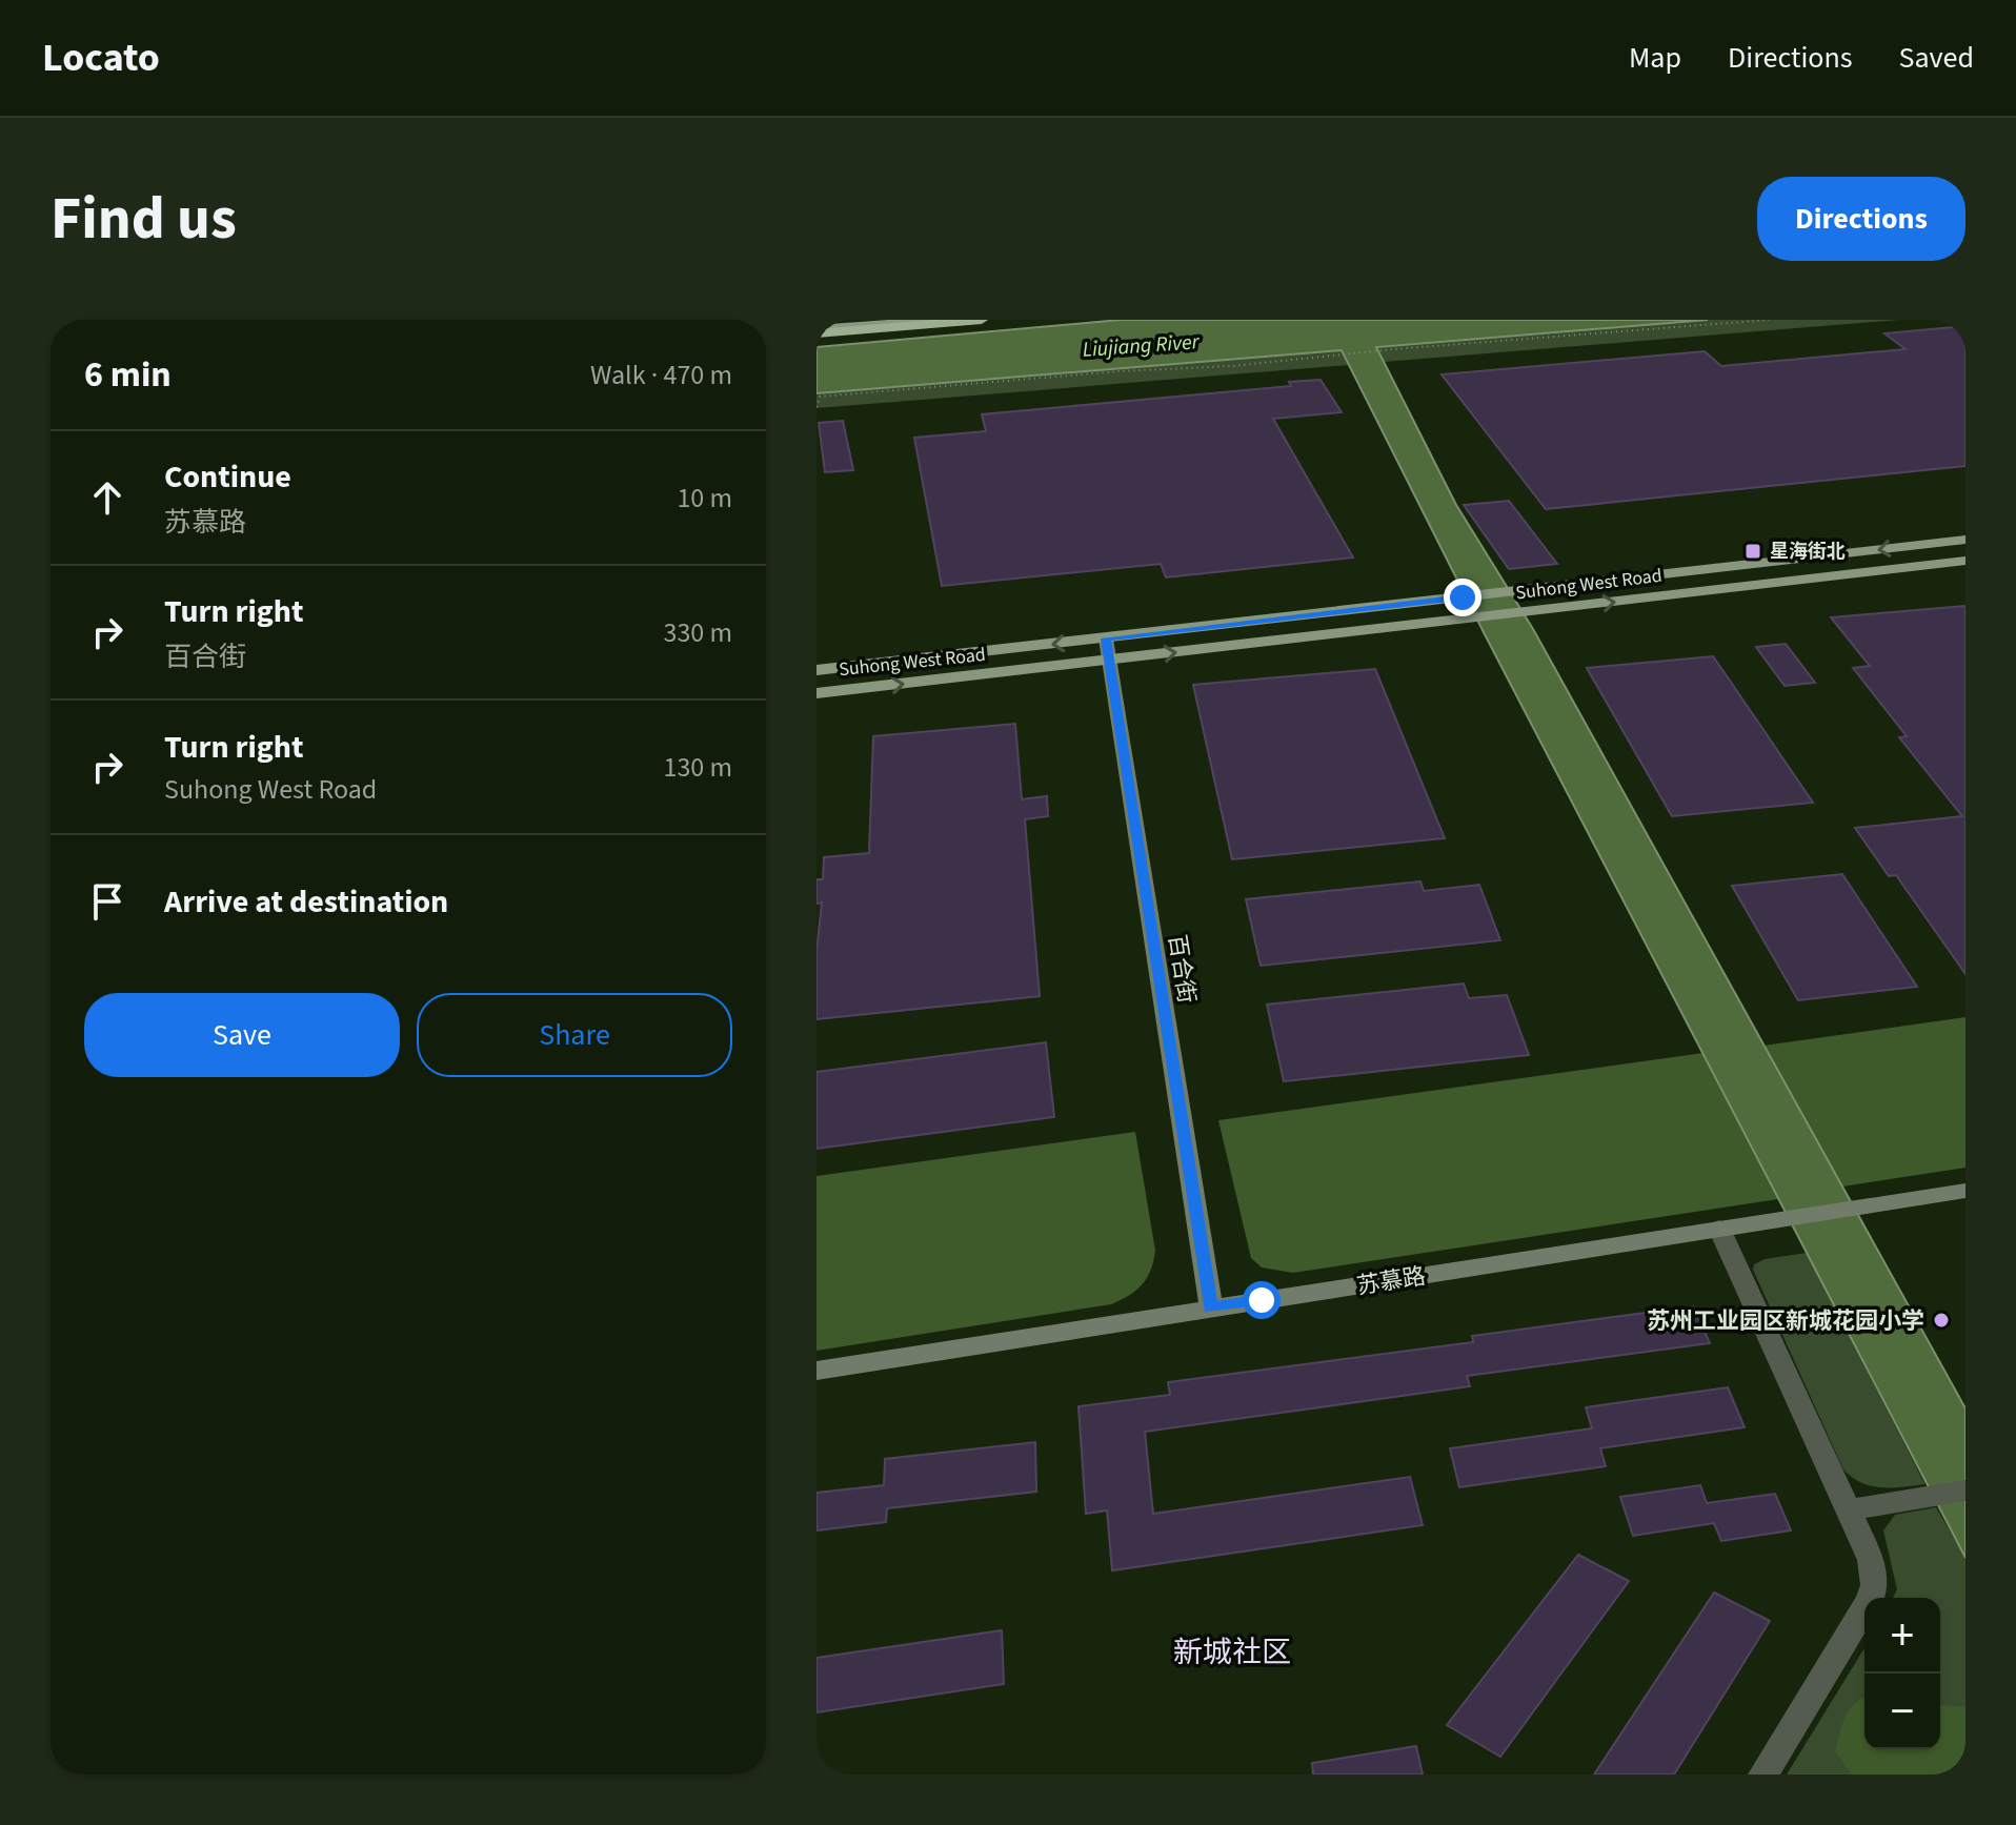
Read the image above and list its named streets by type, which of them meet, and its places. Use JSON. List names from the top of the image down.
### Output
{
  "streets": {
    "main road": ["Suhong West Road"],
    "street": ["百合街", "苏慕路"]
  },
  "crossings": [
    ["Suhong West Road", "百合街"],
    ["百合街", "苏慕路"]
  ],
  "districts": ["新城社区"],
  "water": ["Liujiang River"],
  "places": {
    "transit": ["星海街北"],
    "other": ["苏州工业园区新城花园小学"]
  },
  "page": {
    "header": "Locato",
    "nav": ["Map", "Directions", "Saved"],
    "buttons": [
      "Directions",
      ["Save", "Share"]
    ],
    "title": "Find us",
    "heading": ["6 min", "Walk · 470 m"],
    "list": [
      ["Continue", "苏慕路", "10 m"],
      ["Turn right", "百合街", "330 m"],
      ["Turn right", "Suhong West Road", "130 m"],
      "Arrive at destination"
    ],
    "map_buttons": ["+", "−"]
  }
}
